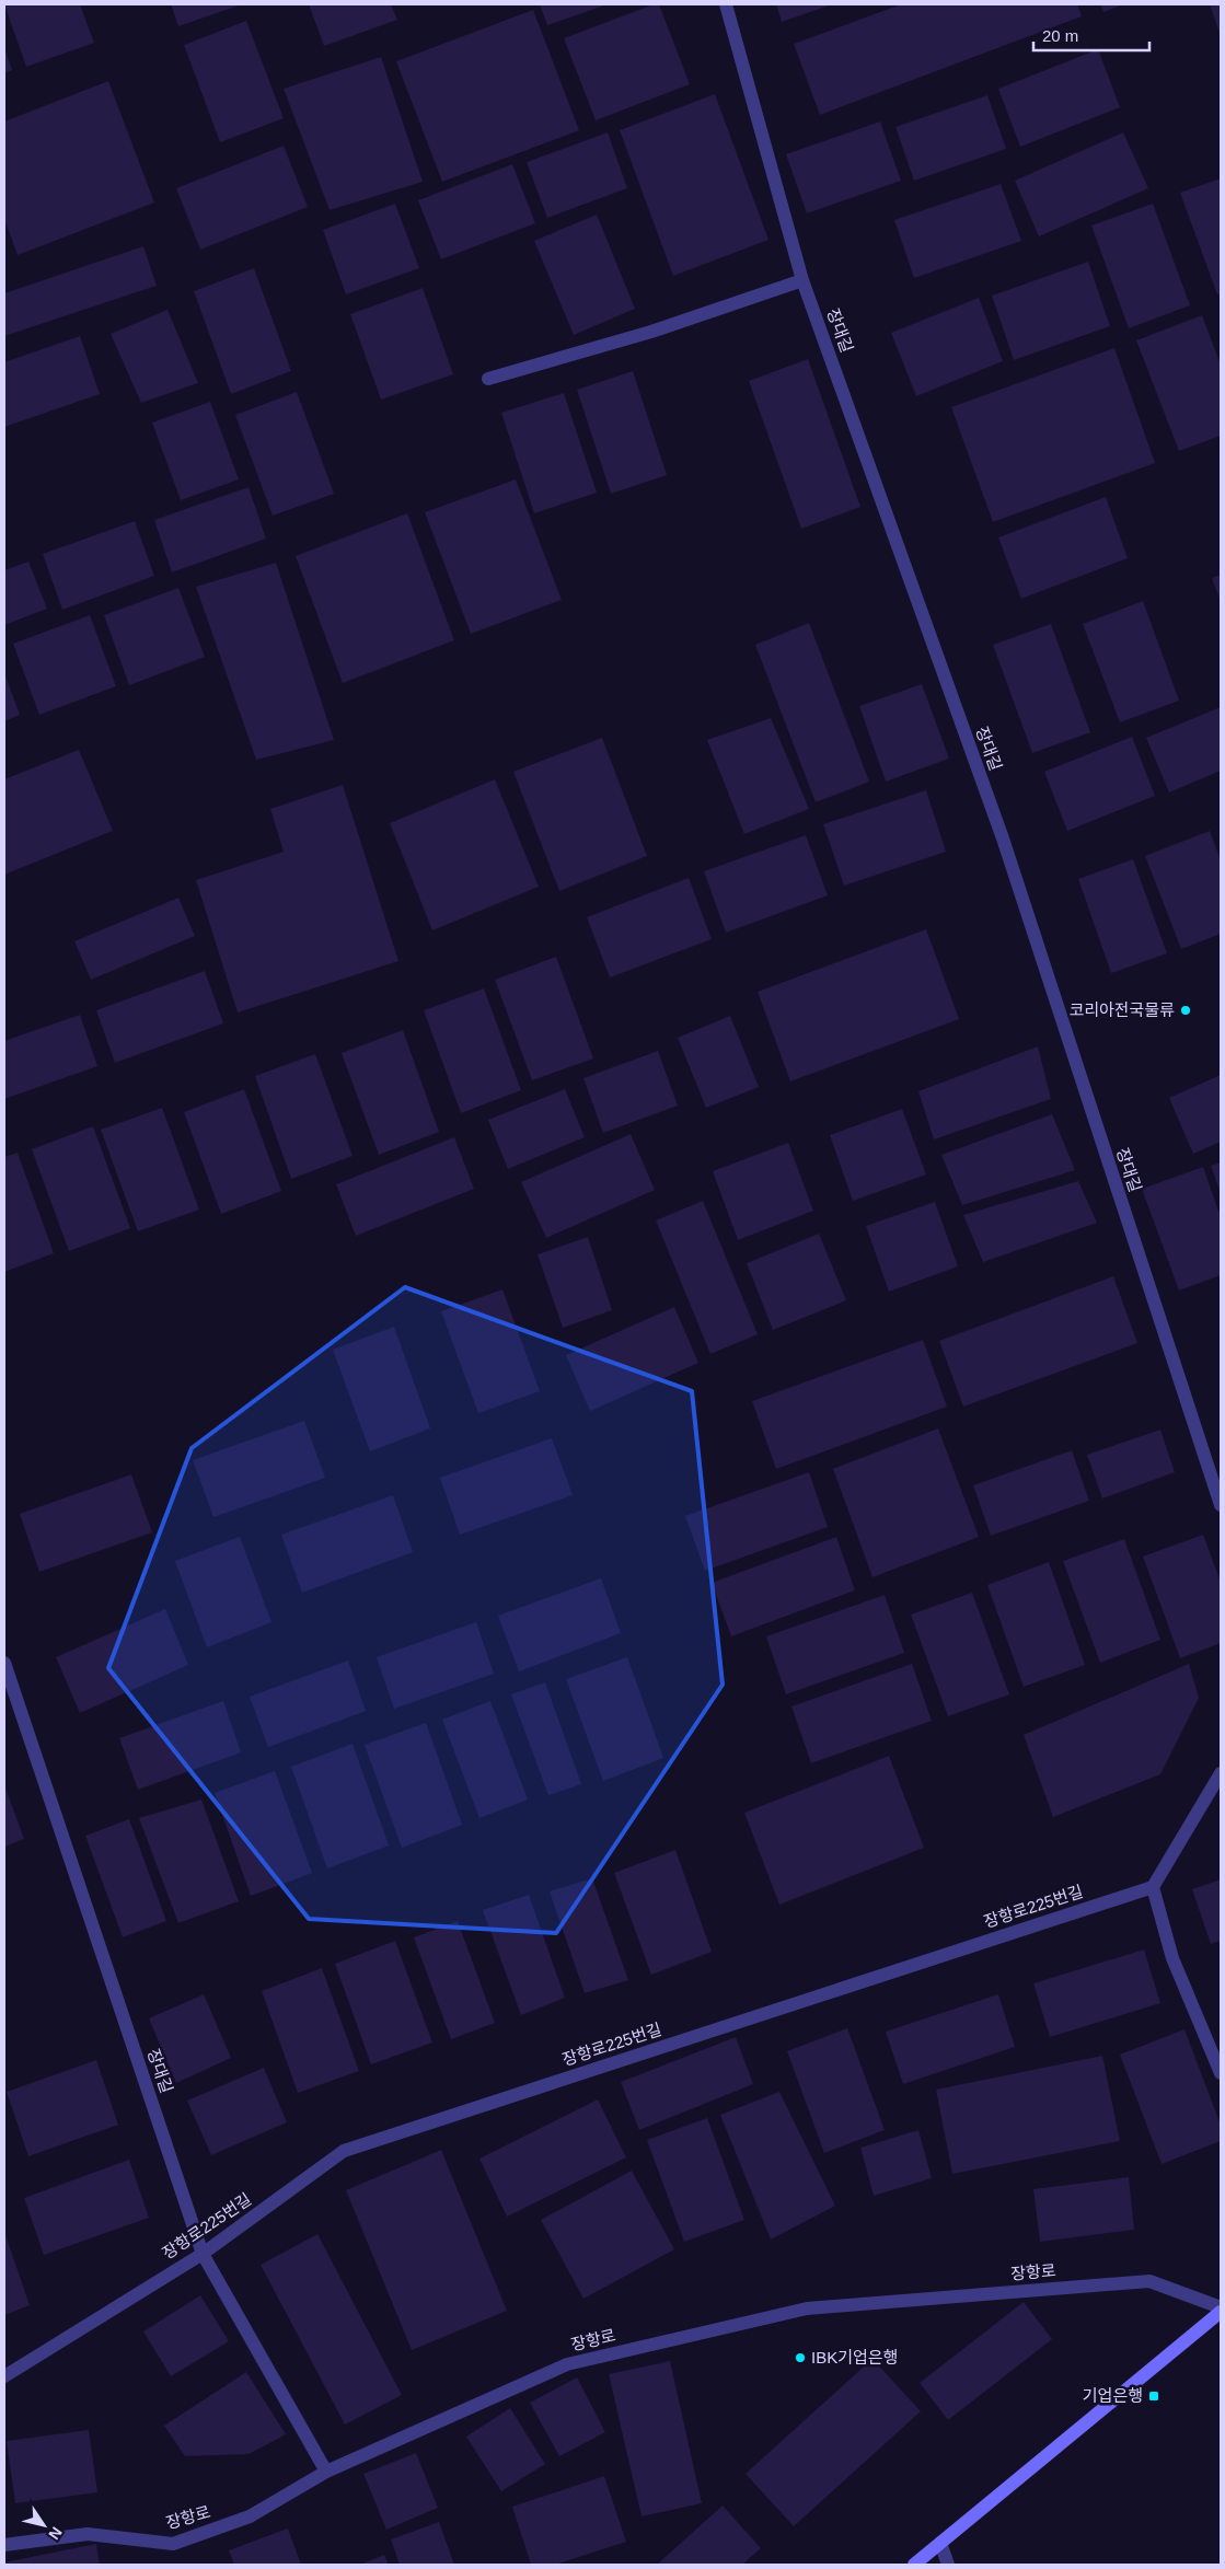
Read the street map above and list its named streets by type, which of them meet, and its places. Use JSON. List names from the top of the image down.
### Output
{
  "streets": {
    "street": ["장대길", "장항로225번길", "장항로"]
  },
  "crossings": [
    ["장대길", "장항로225번길"],
    ["장대길", "장항로"]
  ],
  "places": {
    "other": ["코리아전국물류", "IBK기업은행"],
    "transit": ["기업은행"]
  },
  "scale_bar": "20 m",
  "north": "bottom right"
}
